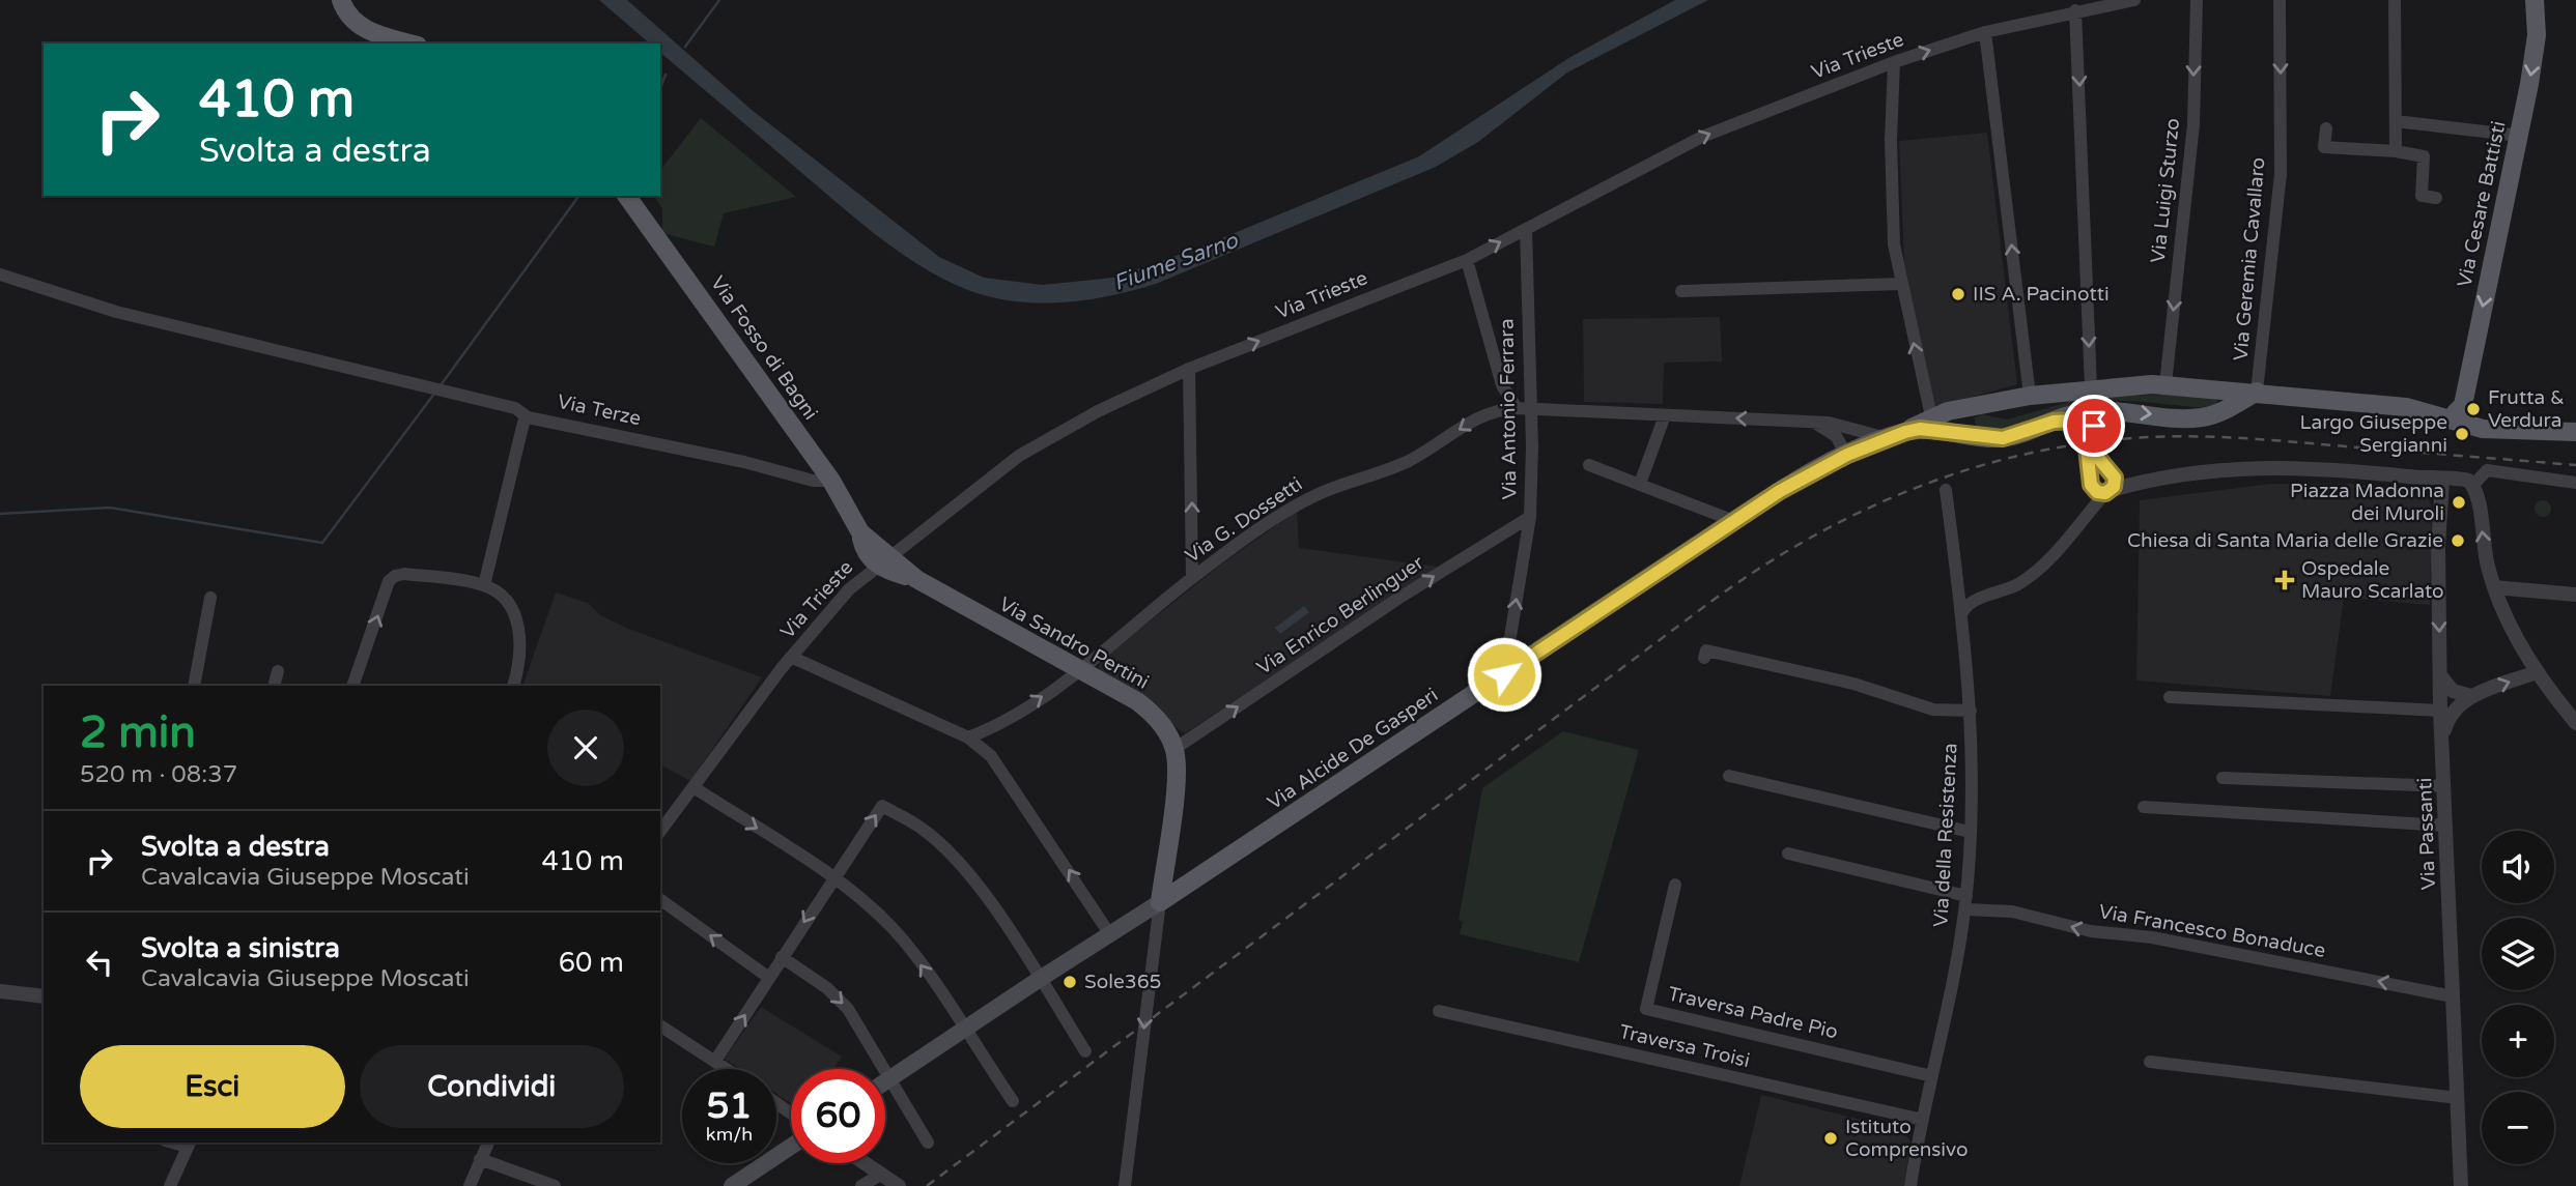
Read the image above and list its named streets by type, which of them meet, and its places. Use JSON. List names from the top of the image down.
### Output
{
  "streets": {
    "main road": [
      "Via Cesare Battisti",
      "Via Fosso di Bagni",
      "Via Sandro Pertini",
      "Via Alcide De Gasperi"
    ],
    "street": [
      "Via Trieste",
      "Via Luigi Sturzo",
      "Via Geremia Cavallaro",
      "Via Antonio Ferrara",
      "Via Terze",
      "Via G. Dossetti",
      "Via Enrico Berlinguer",
      "Via Passanti",
      "Via della Resistenza",
      "Via Francesco Bonaduce",
      "Traversa Padre Pio",
      "Traversa Troisi"
    ]
  },
  "crossings": [
    ["Via Trieste", "Via Fosso di Bagni"],
    ["Via Trieste", "Via Antonio Ferrara"],
    ["Via Trieste", "Via Sandro Pertini"],
    ["Via Luigi Sturzo", "Via Alcide De Gasperi"],
    ["Via Cesare Battisti", "Via Alcide De Gasperi"],
    ["Via Geremia Cavallaro", "Via Alcide De Gasperi"],
    ["Via Fosso di Bagni", "Via Terze"],
    ["Via Fosso di Bagni", "Via Sandro Pertini"],
    ["Via Antonio Ferrara", "Via G. Dossetti"],
    ["Via Antonio Ferrara", "Via Enrico Berlinguer"],
    ["Via Antonio Ferrara", "Via Alcide De Gasperi"],
    ["Via G. Dossetti", "Via Sandro Pertini"],
    ["Via G. Dossetti", "Via Alcide De Gasperi"],
    ["Via Enrico Berlinguer", "Via Sandro Pertini"],
    ["Via Sandro Pertini", "Via Alcide De Gasperi"],
    ["Via Passanti", "Via Francesco Bonaduce"],
    ["Via della Resistenza", "Via Francesco Bonaduce"],
    ["Via della Resistenza", "Traversa Padre Pio"],
    ["Via della Resistenza", "Traversa Troisi"]
  ],
  "one_way": [
    "Via Trieste",
    "Via Cesare Battisti",
    "Via Geremia Cavallaro",
    "Via Antonio Ferrara",
    "Via Enrico Berlinguer"
  ],
  "water": ["Fiume Sarno"],
  "places": {
    "other": [
      "IIS A. Pacinotti",
      "Frutta & Verdura",
      "Largo Giuseppe Sergianni",
      "Piazza Madonna dei Muroli",
      "Chiesa di Santa Maria delle Grazie",
      "Sole365",
      "Istituto Comprensivo"
    ],
    "health": ["Ospedale Mauro Scarlato"]
  },
  "page": {
    "turn": ["410 m", "Svolta a destra"],
    "heading": ["2 min", "520 m · 08:37"],
    "list": [
      {
        "name": "Svolta a destra",
        "note": "Cavalcavia Giuseppe Moscati",
        "value": "410 m"
      },
      {
        "name": "Svolta a sinistra",
        "note": "Cavalcavia Giuseppe Moscati",
        "value": "60 m"
      }
    ],
    "map_buttons": ["+", "−"],
    "buttons": ["Esci", "Condividi"],
    "speed": "51 km/h",
    "limit": "60"
  }
}
